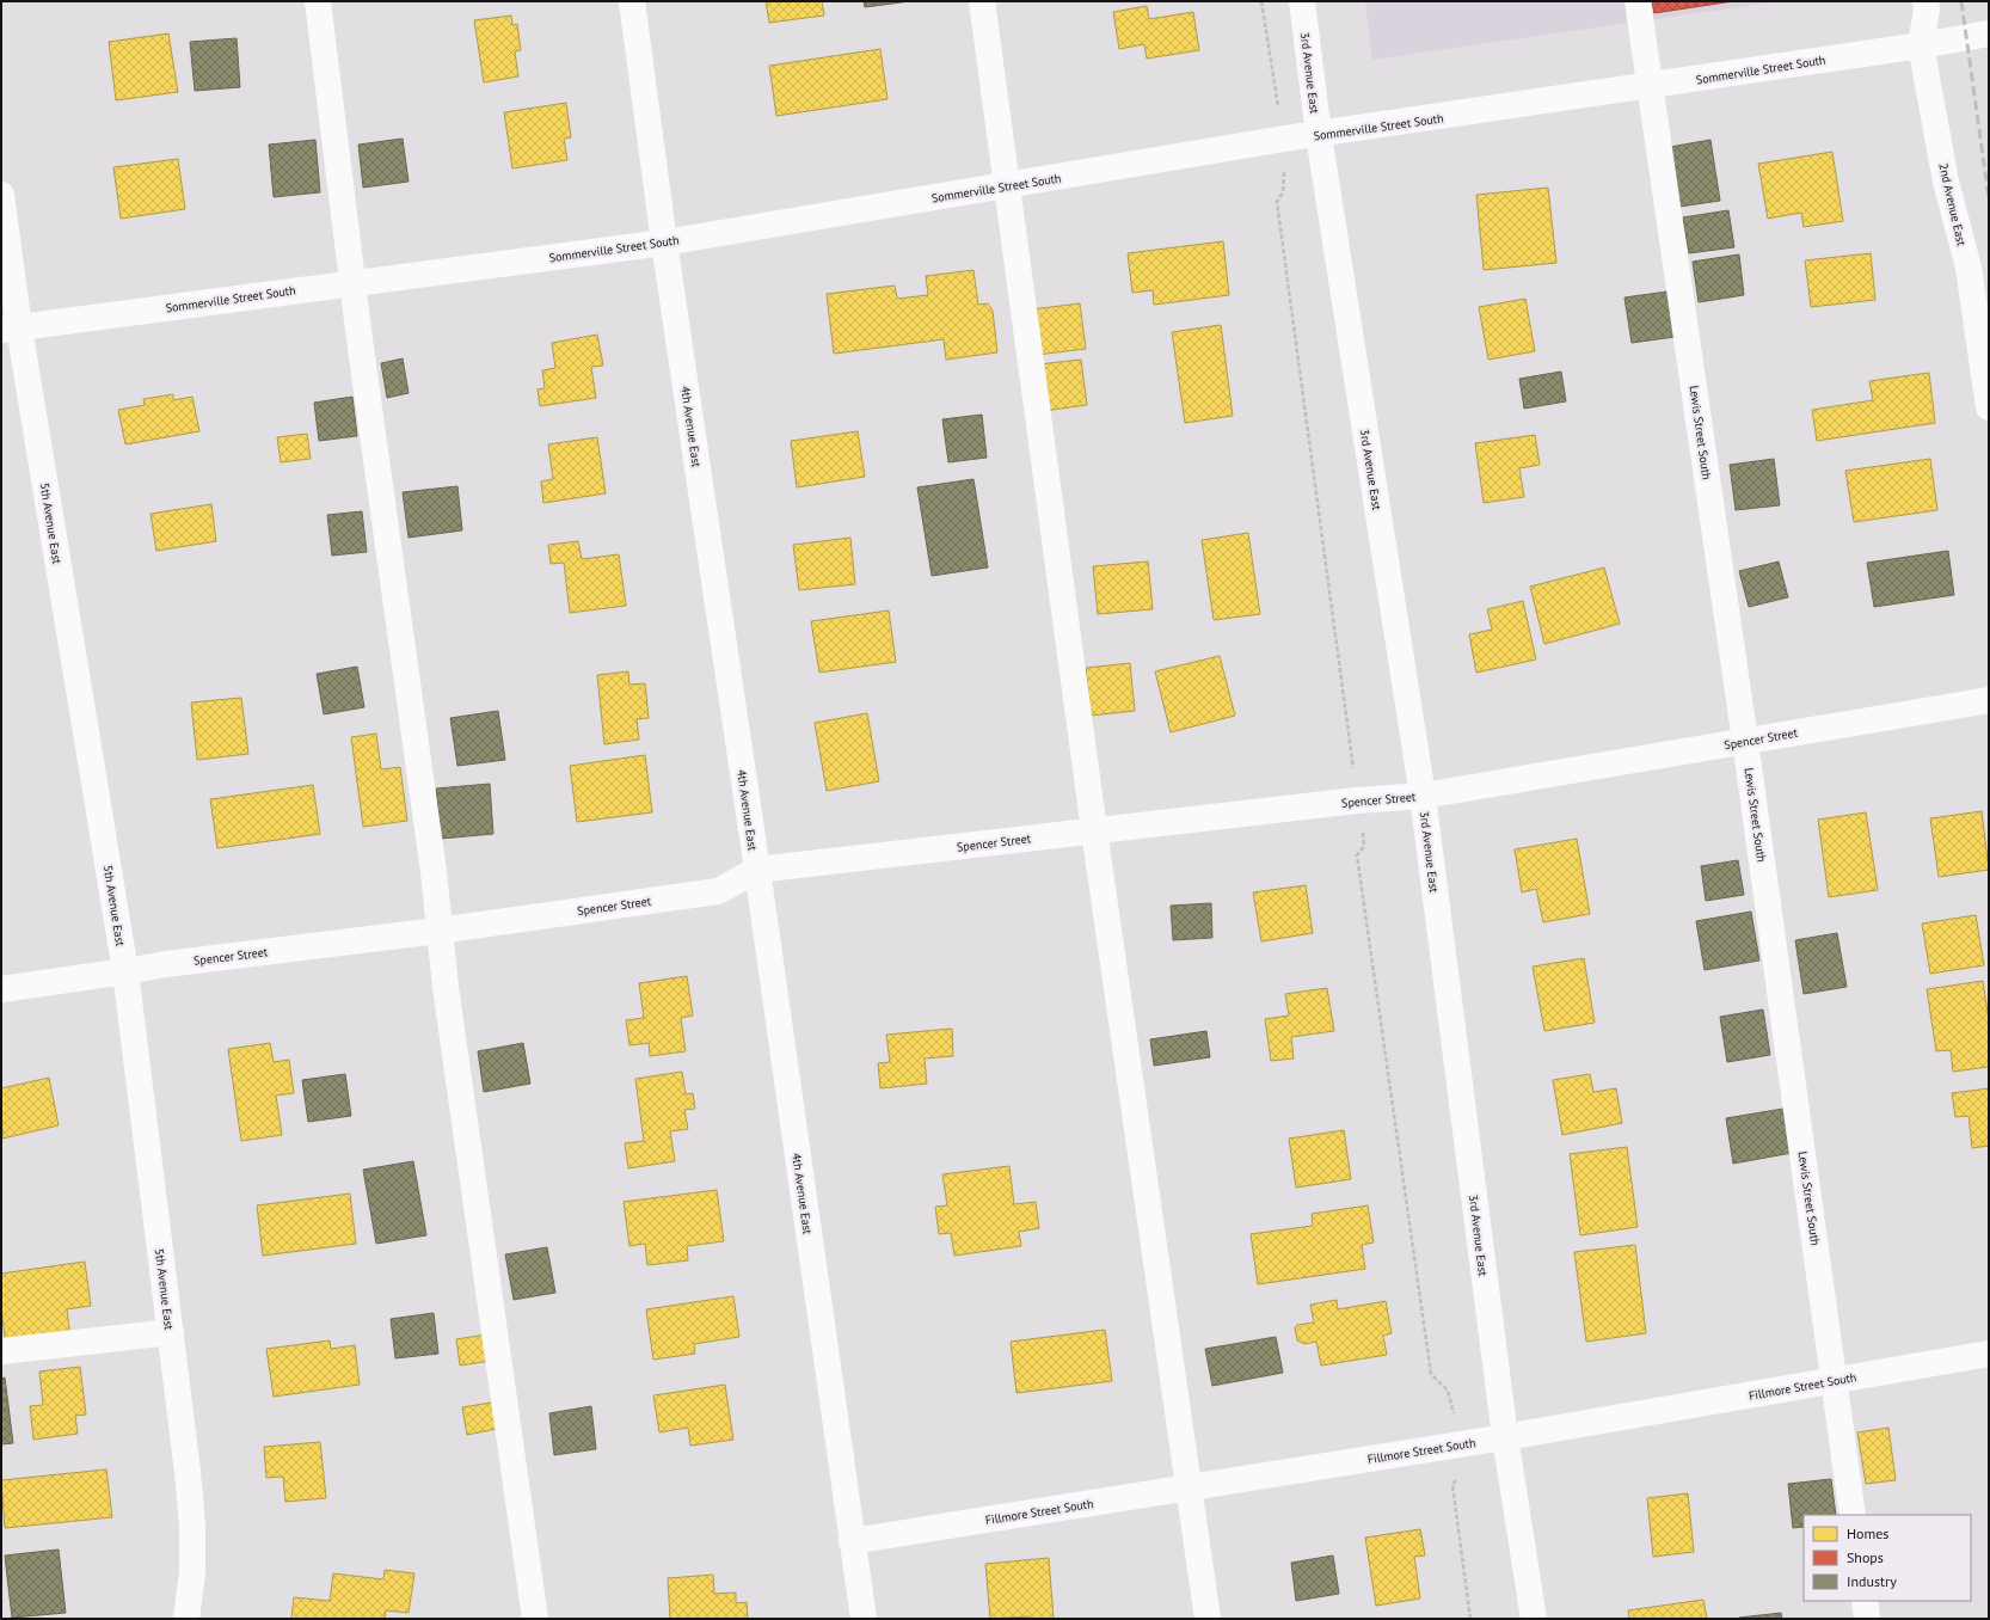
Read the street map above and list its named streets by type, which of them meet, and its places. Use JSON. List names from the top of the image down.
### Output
{
  "streets": {
    "street": [
      "Sommerville Street South",
      "3rd Avenue East",
      "2nd Avenue East",
      "4th Avenue East",
      "Lewis Street South",
      "5th Avenue East",
      "Spencer Street",
      "Fillmore Street South"
    ]
  },
  "crossings": [
    ["Sommerville Street South", "3rd Avenue East"],
    ["Sommerville Street South", "2nd Avenue East"],
    ["Sommerville Street South", "4th Avenue East"],
    ["Sommerville Street South", "Lewis Street South"],
    ["Sommerville Street South", "5th Avenue East"],
    ["3rd Avenue East", "Spencer Street"],
    ["3rd Avenue East", "Fillmore Street South"],
    ["4th Avenue East", "Spencer Street"],
    ["4th Avenue East", "Fillmore Street South"],
    ["Lewis Street South", "Spencer Street"],
    ["Lewis Street South", "Fillmore Street South"],
    ["5th Avenue East", "Spencer Street"]
  ],
  "legend": ["Homes", "Shops", "Industry"]
}
